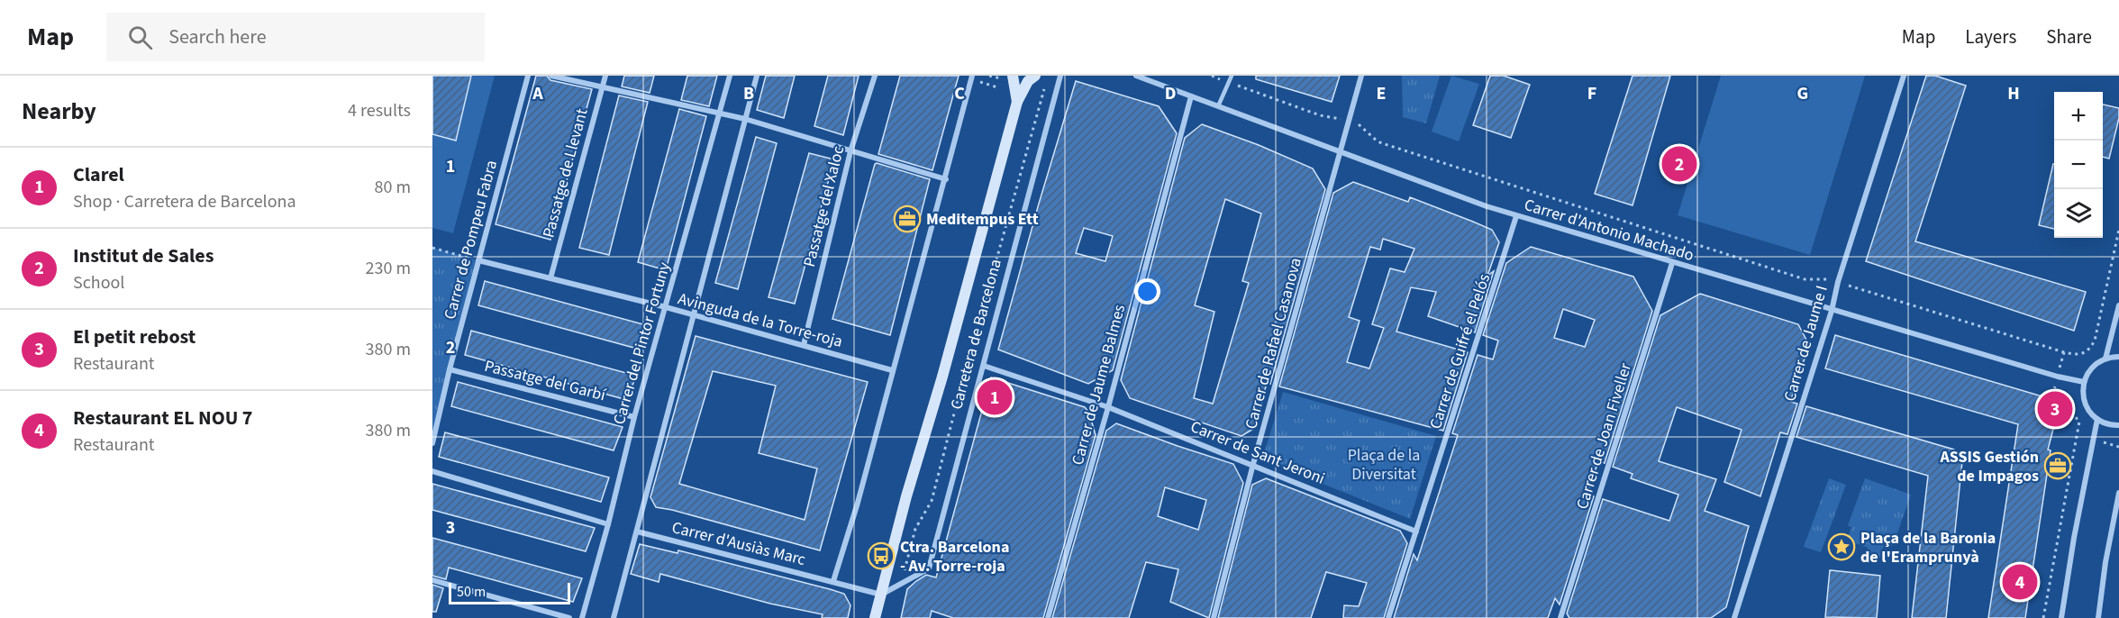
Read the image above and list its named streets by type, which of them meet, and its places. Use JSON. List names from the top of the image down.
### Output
{
  "streets": {
    "street": [
      "Passatge de Llevant",
      "Passatge del Xaloc",
      "Carrer d'Antonio Machado",
      "Carrer de Pompeu Fabra",
      "Avinguda de la Torre-roja",
      "Carretera de Barcelona",
      "Carrer del Pintor Fortuny",
      "Carrer de Rafael Casanova",
      "Carrer de Jaume I",
      "Carrer de Guifré el Pelós",
      "Passatge del Garbí",
      "Carrer de Jaume Balmes",
      "Carrer de Joan Fiveller",
      "Carrer de Sant Jeroni",
      "Carrer d'Ausiàs Marc"
    ]
  },
  "crossings": [
    ["Passatge de Llevant", "Avinguda de la Torre-roja"],
    ["Passatge del Xaloc", "Avinguda de la Torre-roja"],
    ["Carrer d'Antonio Machado", "Carrer de Rafael Casanova"],
    ["Carrer d'Antonio Machado", "Carrer de Jaume I"],
    ["Carrer d'Antonio Machado", "Carrer de Guifré el Pelós"],
    ["Carrer d'Antonio Machado", "Carrer de Jaume Balmes"],
    ["Carrer d'Antonio Machado", "Carrer de Joan Fiveller"],
    ["Carrer de Pompeu Fabra", "Avinguda de la Torre-roja"],
    ["Carrer de Pompeu Fabra", "Passatge del Garbí"],
    ["Avinguda de la Torre-roja", "Carrer del Pintor Fortuny"],
    ["Carretera de Barcelona", "Carrer d'Ausiàs Marc"],
    ["Carrer del Pintor Fortuny", "Passatge del Garbí"],
    ["Carrer de Rafael Casanova", "Carrer de Sant Jeroni"],
    ["Carrer de Guifré el Pelós", "Carrer de Sant Jeroni"],
    ["Carrer de Jaume Balmes", "Carrer de Sant Jeroni"]
  ],
  "parks": ["Plaça de la Diversitat"],
  "places": {
    "office": ["Meditempus Ett", "ASSIS Gestión de Impagos"],
    "place": ["Plaça de la Baronia de l'Eramprunyà"],
    "bus stop": ["Ctra. Barcelona - Av. Torre-roja"]
  },
  "scale_bar": "50 m",
  "page": {
    "header": "Map",
    "search": "Search here",
    "nav": ["Map", "Layers", "Share"],
    "heading": ["Nearby", "4 results"],
    "map_buttons": ["+", "−"],
    "pins": [
      "2",
      "1",
      "3",
      "4"
    ],
    "list": [
      {
        "mark": "1",
        "name": "Clarel",
        "note": "Shop · Carretera de Barcelona",
        "value": "80 m"
      },
      {
        "mark": "2",
        "name": "Institut de Sales",
        "note": "School",
        "value": "230 m"
      },
      {
        "mark": "3",
        "name": "El petit rebost",
        "note": "Restaurant",
        "value": "380 m"
      },
      {
        "mark": "4",
        "name": "Restaurant EL NOU 7",
        "note": "Restaurant",
        "value": "380 m"
      }
    ],
    "scale": "50 m"
  },
  "grid": {
    "columns": [
      "A",
      "B",
      "C",
      "D",
      "E",
      "F",
      "G",
      "H"
    ],
    "rows": ["1", "2", "3"]
  }
}
